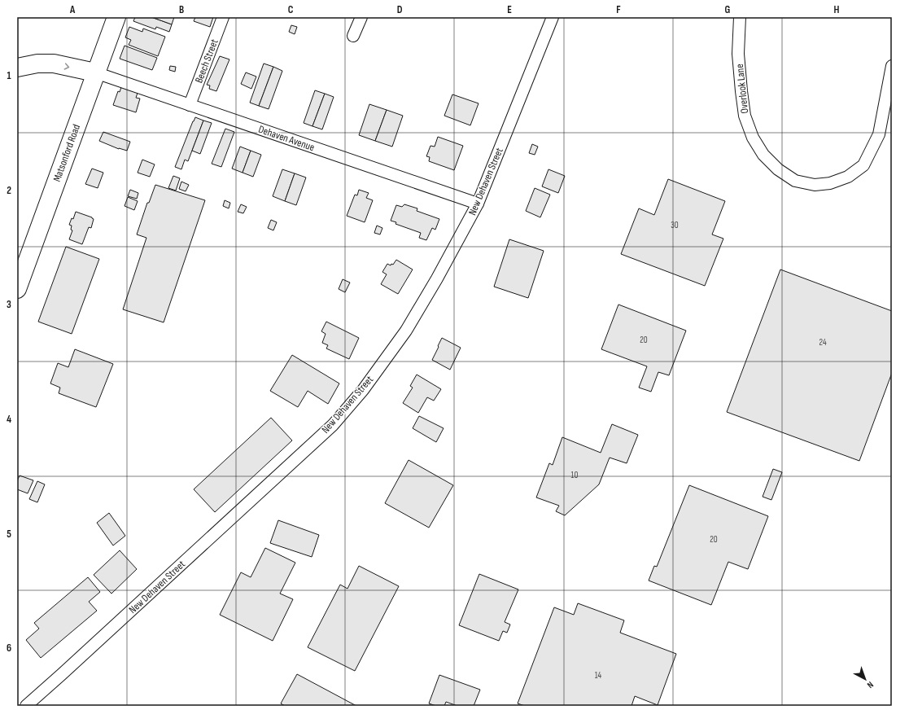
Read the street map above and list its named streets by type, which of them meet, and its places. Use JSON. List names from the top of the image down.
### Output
{
  "streets": {
    "main road": ["Matsonford Road"],
    "street": [
      "Beech Street",
      "Overlook Lane",
      "Dehaven Avenue",
      "New Dehaven Street"
    ]
  },
  "crossings": [
    ["Beech Street", "Dehaven Avenue"],
    ["Dehaven Avenue", "Matsonford Road"],
    ["Dehaven Avenue", "New Dehaven Street"]
  ],
  "house_numbers": [
    "30",
    "20",
    "24",
    "10",
    "20",
    "14"
  ],
  "north": "bottom right",
  "grid": {
    "columns": [
      "A",
      "B",
      "C",
      "D",
      "E",
      "F",
      "G",
      "H"
    ],
    "rows": [
      "1",
      "2",
      "3",
      "4",
      "5",
      "6"
    ]
  }
}
